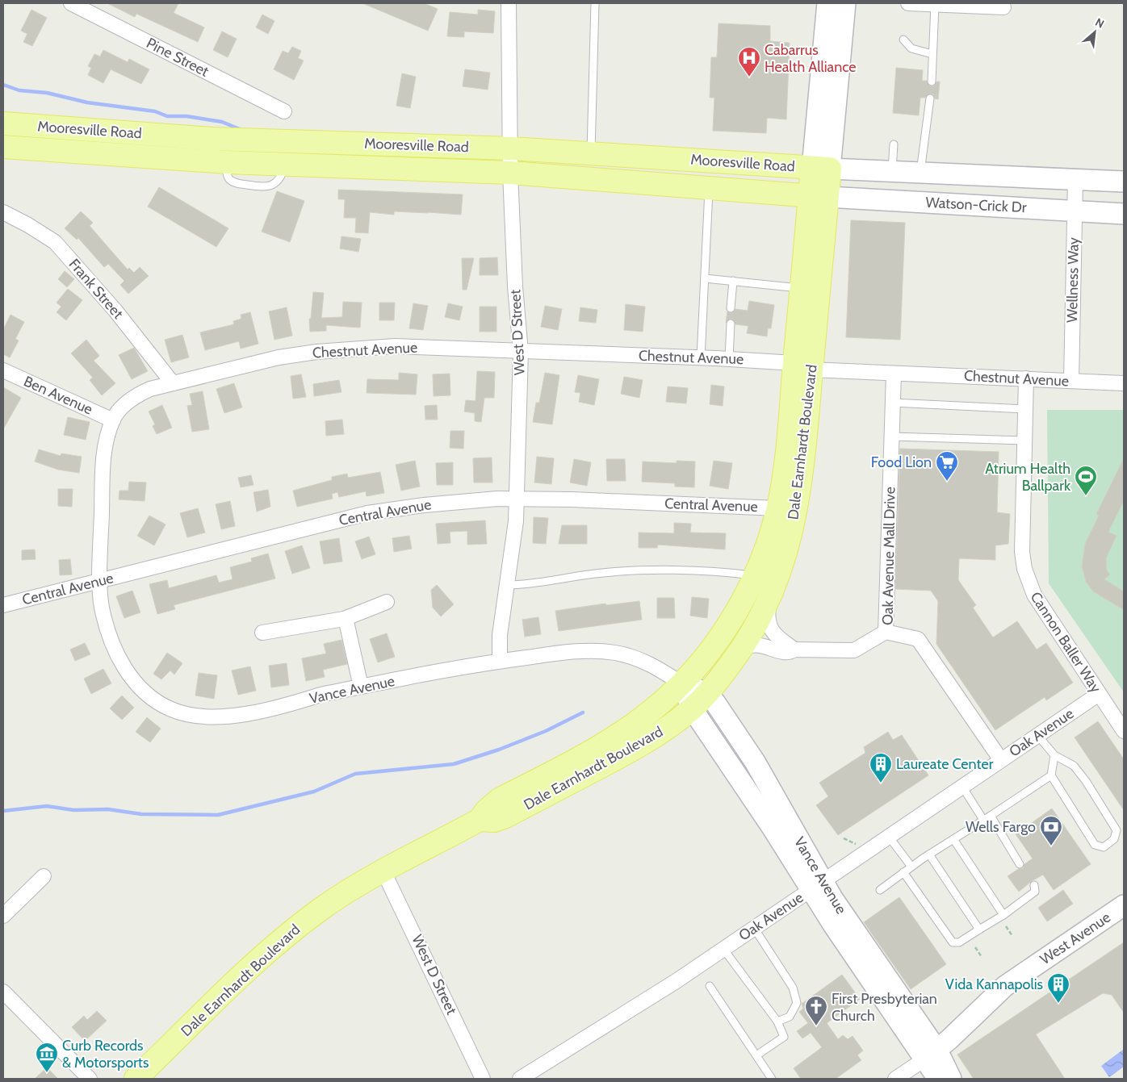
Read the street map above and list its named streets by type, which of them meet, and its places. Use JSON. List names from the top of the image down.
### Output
{
  "streets": {
    "main road": ["Mooresville Road", "Dale Earnhardt Boulevard"],
    "street": [
      "Pine Street",
      "Watson-Crick Dr",
      "Wellness Way",
      "Frank Street",
      "West D Street",
      "Chestnut Avenue",
      "Ben Avenue",
      "Central Avenue",
      "Oak Avenue Mall Drive",
      "Cannon Baller Way",
      "Vance Avenue",
      "Oak Avenue",
      "West Avenue"
    ]
  },
  "crossings": [
    ["Mooresville Road", "Watson-Crick Dr"],
    ["Mooresville Road", "West D Street"],
    ["Mooresville Road", "Dale Earnhardt Boulevard"],
    ["Watson-Crick Dr", "Wellness Way"],
    ["Watson-Crick Dr", "Dale Earnhardt Boulevard"],
    ["Wellness Way", "Chestnut Avenue"],
    ["Frank Street", "Chestnut Avenue"],
    ["West D Street", "Chestnut Avenue"],
    ["West D Street", "Dale Earnhardt Boulevard"],
    ["West D Street", "Central Avenue"],
    ["West D Street", "Vance Avenue"],
    ["Chestnut Avenue", "Ben Avenue"],
    ["Chestnut Avenue", "Dale Earnhardt Boulevard"],
    ["Chestnut Avenue", "Central Avenue"],
    ["Chestnut Avenue", "Oak Avenue Mall Drive"],
    ["Chestnut Avenue", "Cannon Baller Way"],
    ["Chestnut Avenue", "Vance Avenue"],
    ["Dale Earnhardt Boulevard", "Central Avenue"],
    ["Dale Earnhardt Boulevard", "Vance Avenue"],
    ["Central Avenue", "Vance Avenue"],
    ["Oak Avenue Mall Drive", "Oak Avenue"],
    ["Cannon Baller Way", "Oak Avenue"],
    ["Vance Avenue", "Oak Avenue"],
    ["Vance Avenue", "West Avenue"]
  ],
  "places": {
    "hospital": ["Cabarrus Health Alliance"],
    "supermarket": ["Food Lion"],
    "sports": ["Atrium Health Ballpark"],
    "building": ["Laureate Center", "Vida Kannapolis"],
    "bank": ["Wells Fargo"],
    "church": ["First Presbyterian Church"],
    "museum": ["Curb Records & Motorsports"]
  },
  "north": "top right"
}
